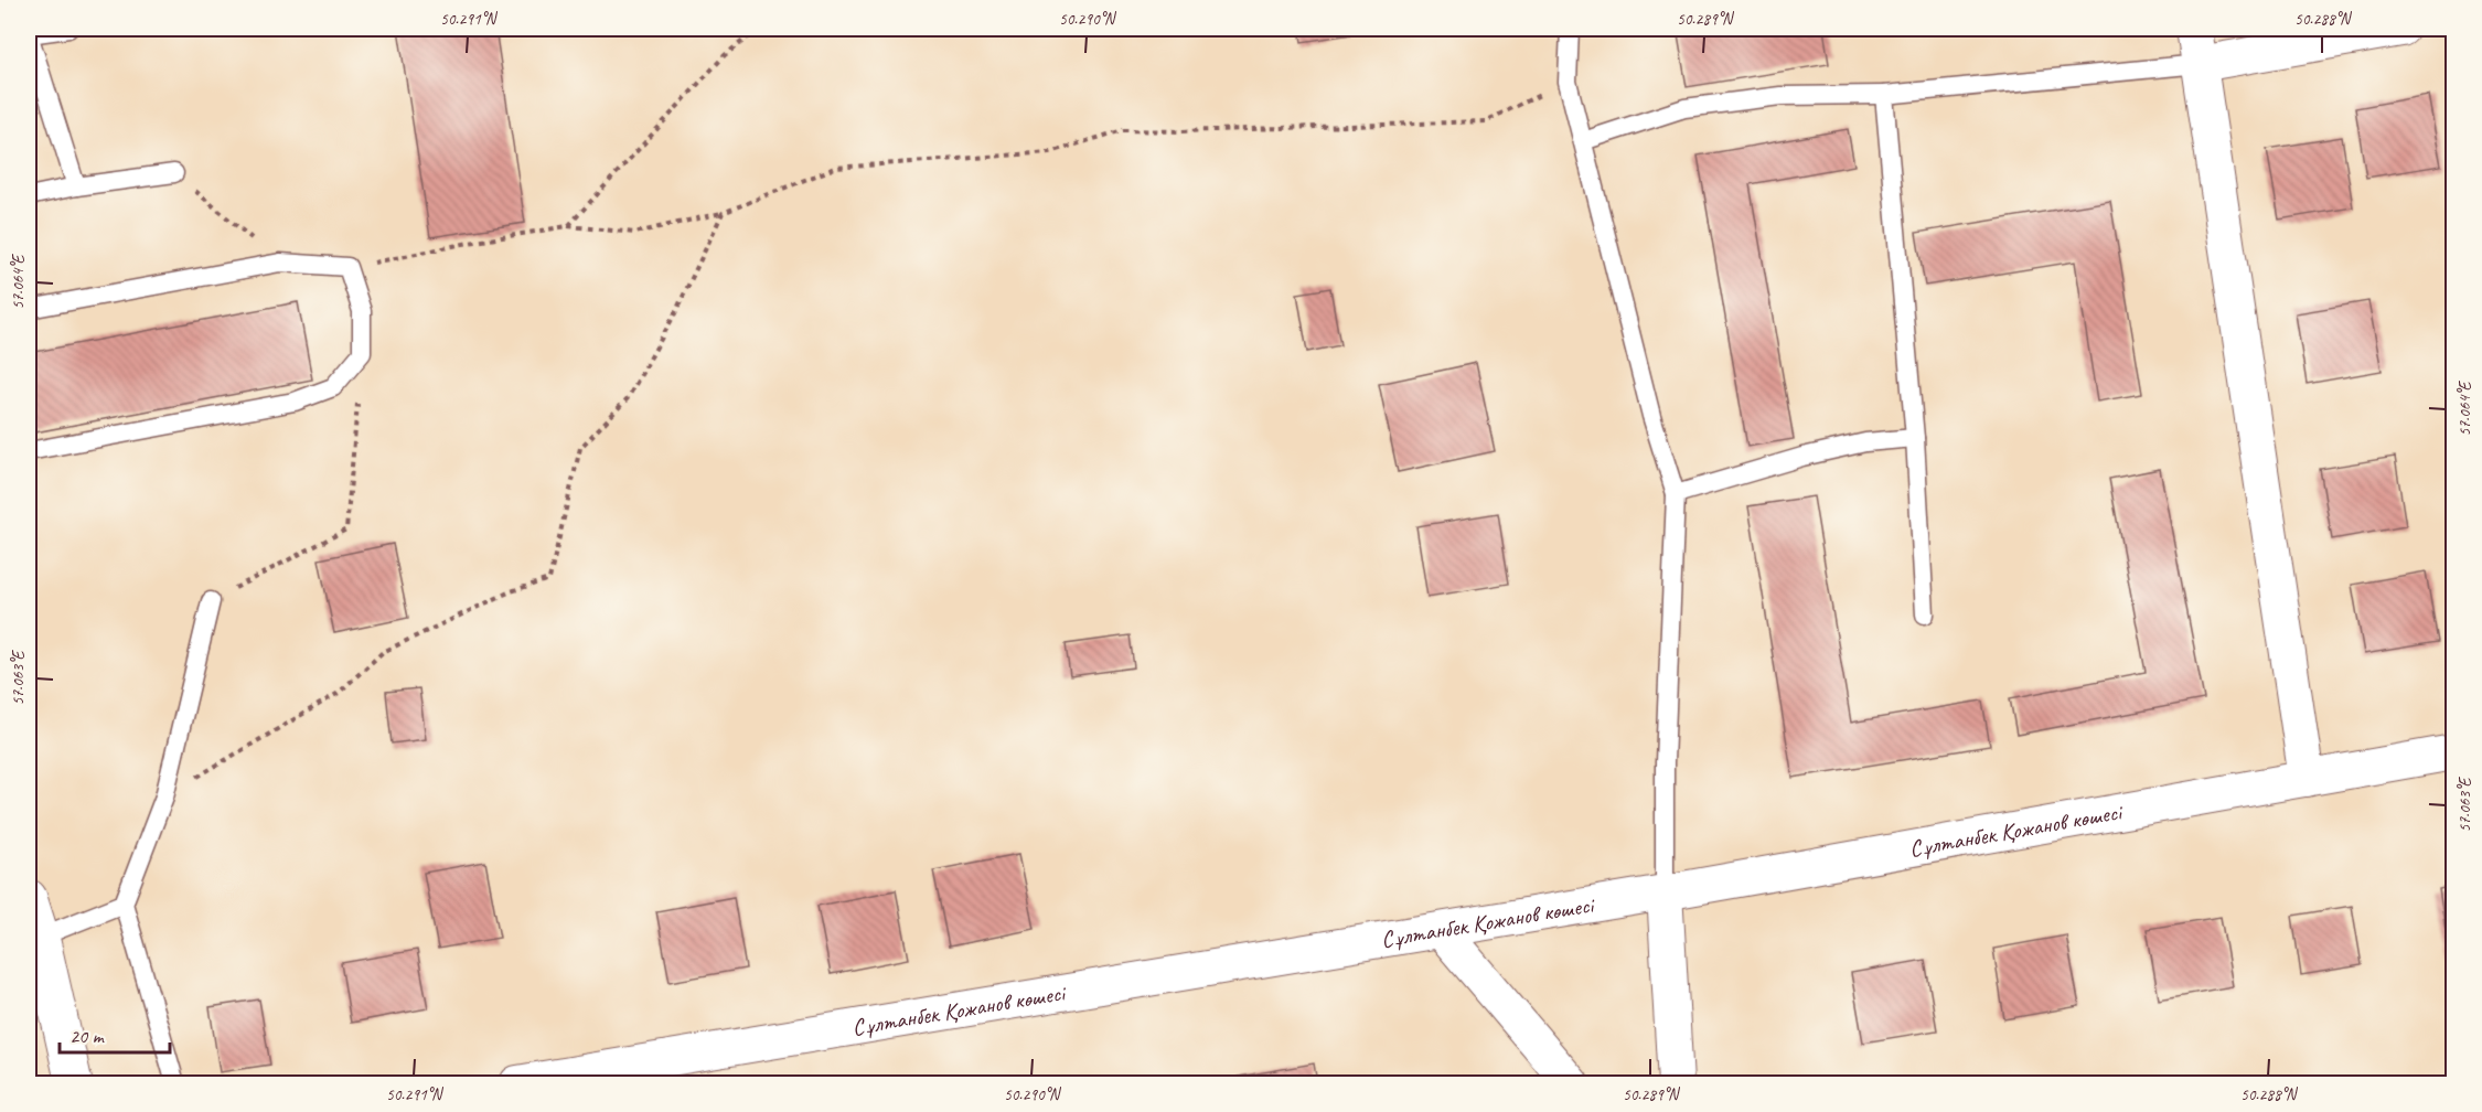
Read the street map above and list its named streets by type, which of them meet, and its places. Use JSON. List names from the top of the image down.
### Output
{
  "streets": {
    "street": ["Сұлтанбек Қожанов көшесі"]
  },
  "scale_bar": "20 m",
  "coordinates": [
    "50.291°N",
    "50.290°N",
    "50.289°N",
    "50.288°N",
    "57.064°E",
    "57.063°E"
  ]
}
